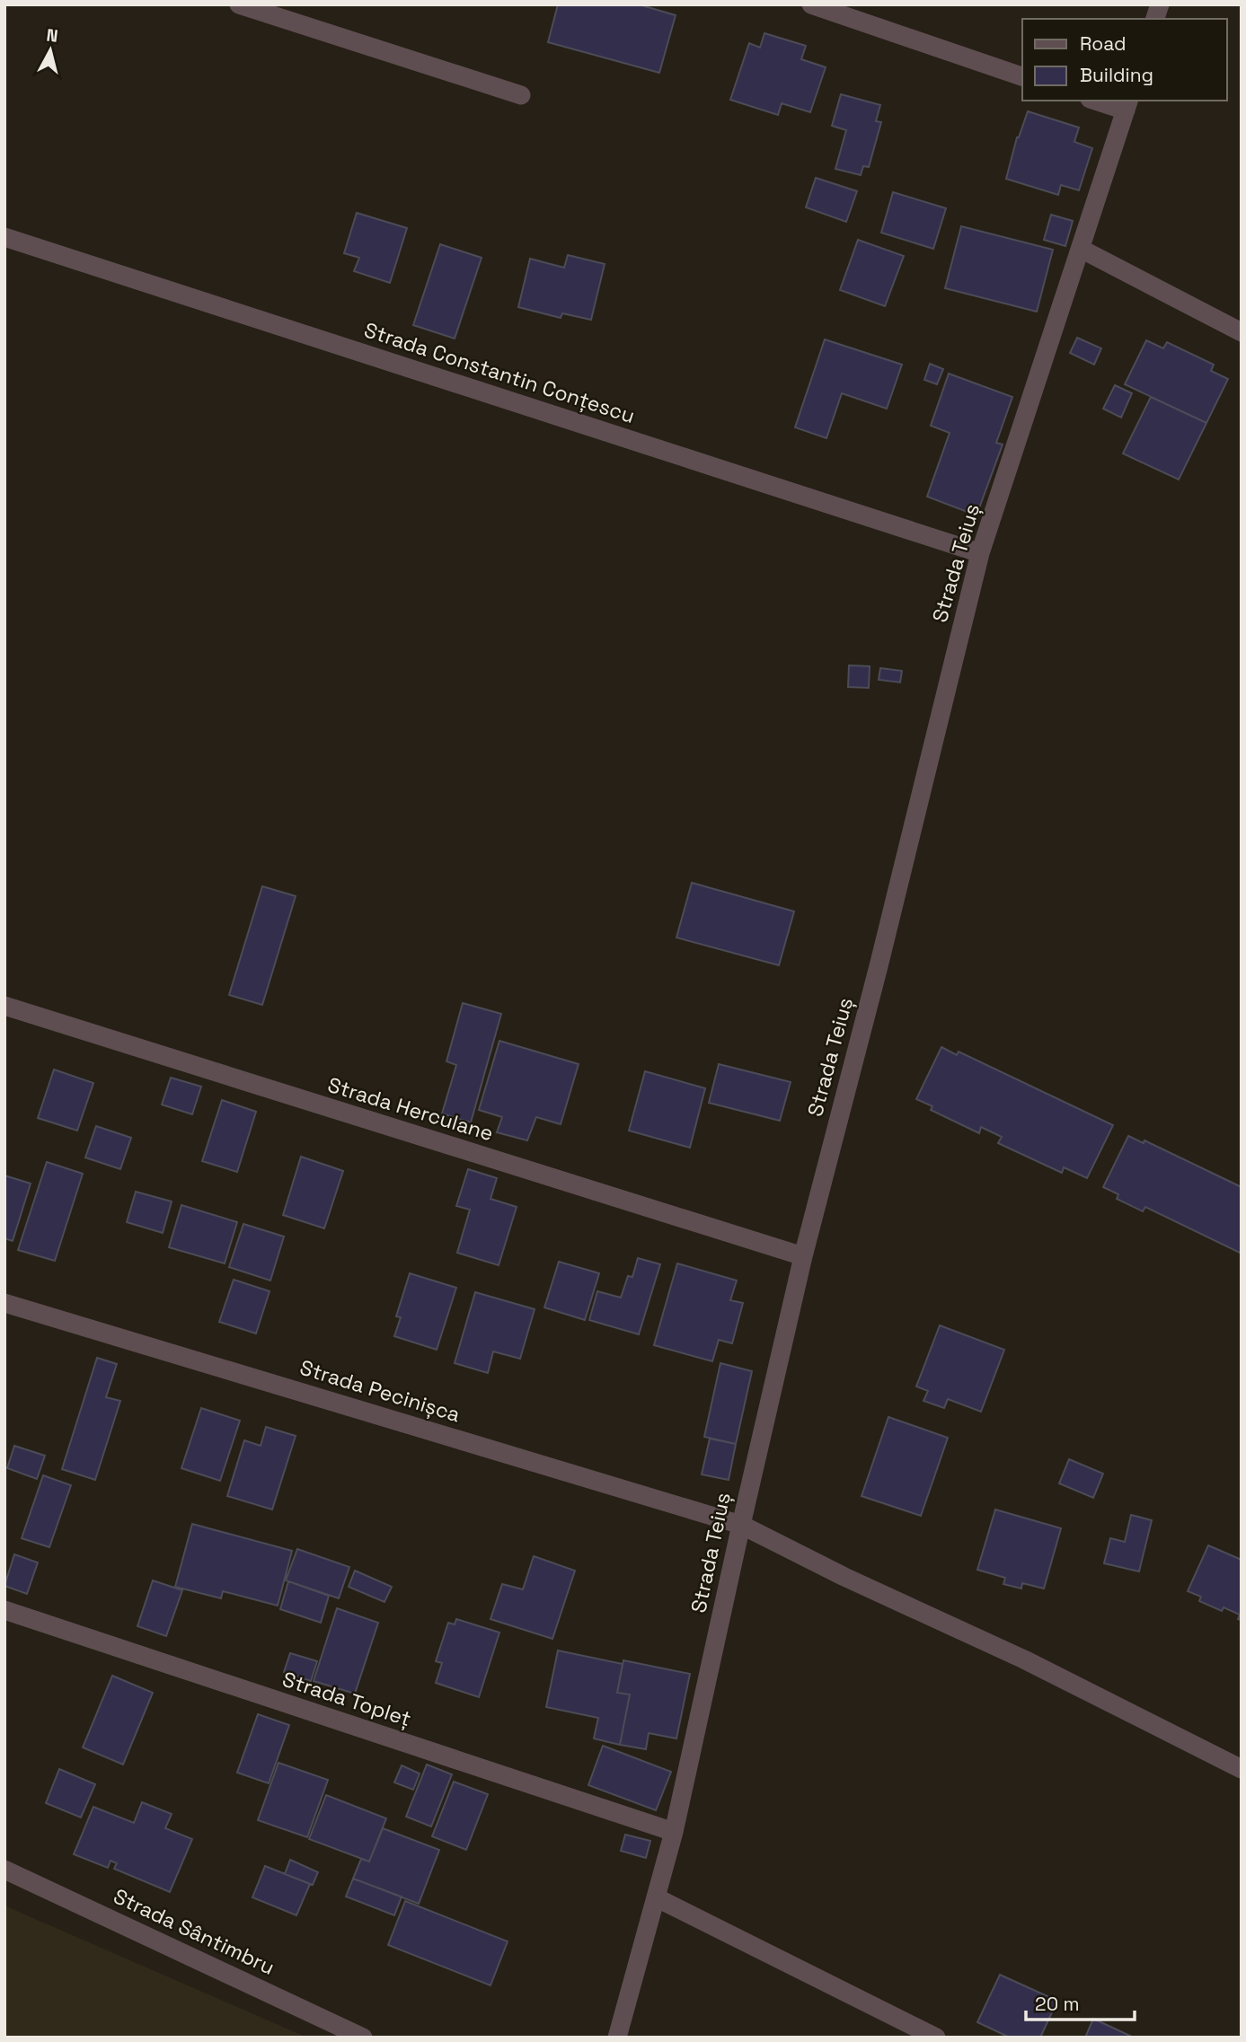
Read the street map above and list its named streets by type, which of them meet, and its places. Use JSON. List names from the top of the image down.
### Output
{
  "streets": {
    "street": [
      "Strada Constantin Conțescu",
      "Strada Teiuș",
      "Strada Herculane",
      "Strada Pecinișca",
      "Strada Topleț",
      "Strada Sântimbru"
    ]
  },
  "crossings": [
    ["Strada Constantin Conțescu", "Strada Teiuș"],
    ["Strada Teiuș", "Strada Herculane"],
    ["Strada Teiuș", "Strada Pecinișca"],
    ["Strada Teiuș", "Strada Topleț"]
  ],
  "legend": ["Road", "Building"],
  "scale_bar": "20 m",
  "north": "top"
}
